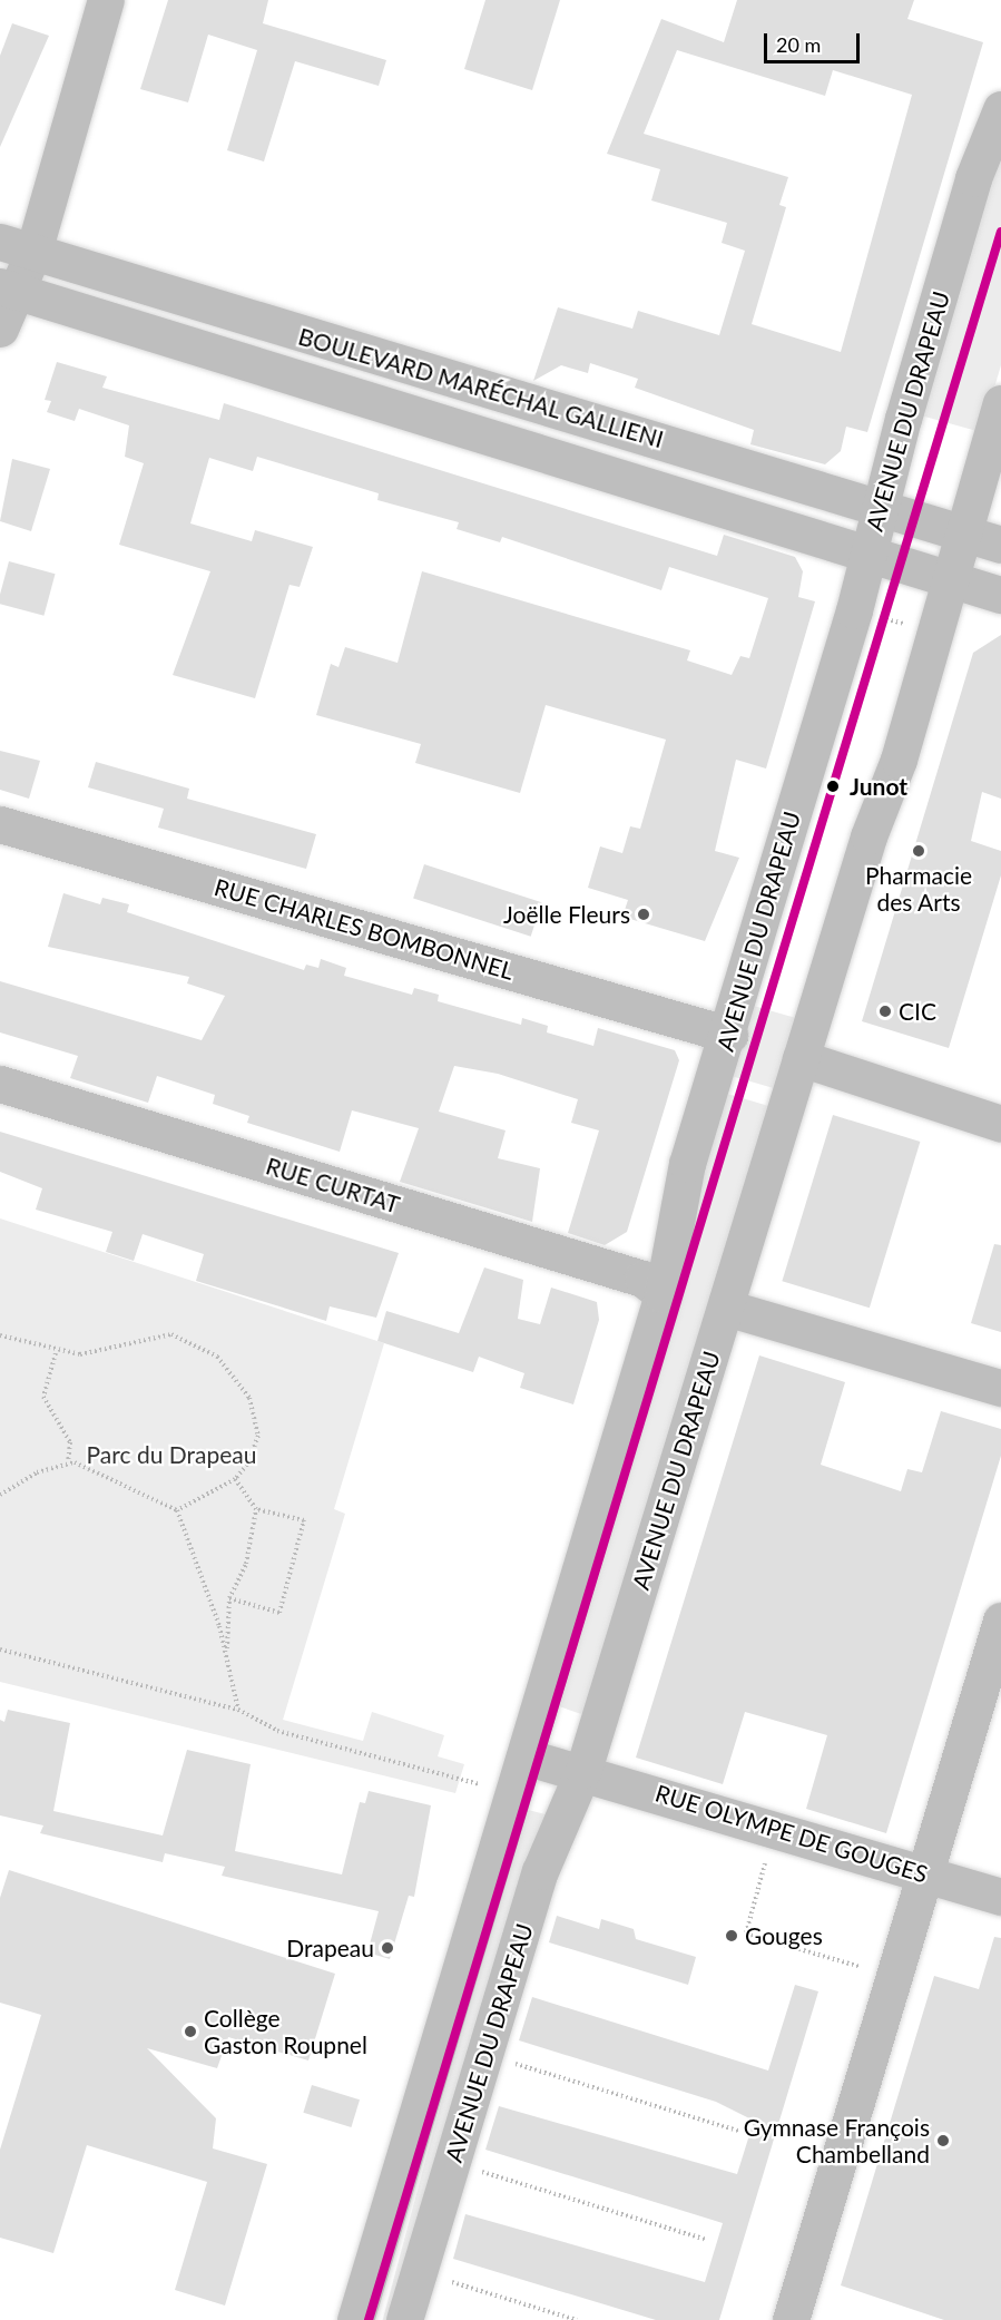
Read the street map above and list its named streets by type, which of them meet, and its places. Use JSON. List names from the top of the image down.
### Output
{
  "streets": {
    "main road": [
      "BOULEVARD MARÉCHAL GALLIENI",
      "AVENUE DU DRAPEAU",
      "RUE CHARLES BOMBONNEL",
      "RUE CURTAT",
      "RUE OLYMPE DE GOUGES"
    ]
  },
  "crossings": [
    ["BOULEVARD MARÉCHAL GALLIENI", "AVENUE DU DRAPEAU"],
    ["AVENUE DU DRAPEAU", "RUE CHARLES BOMBONNEL"],
    ["AVENUE DU DRAPEAU", "RUE CURTAT"],
    ["AVENUE DU DRAPEAU", "RUE OLYMPE DE GOUGES"]
  ],
  "parks": ["Parc du Drapeau"],
  "places": [
    "Junot",
    "Pharmacie des Arts",
    "Joëlle Fleurs",
    "CIC",
    "Gouges",
    "Drapeau",
    "Collège Gaston Roupnel",
    "Gymnase François Chambelland"
  ],
  "scale_bar": "20 m"
}
